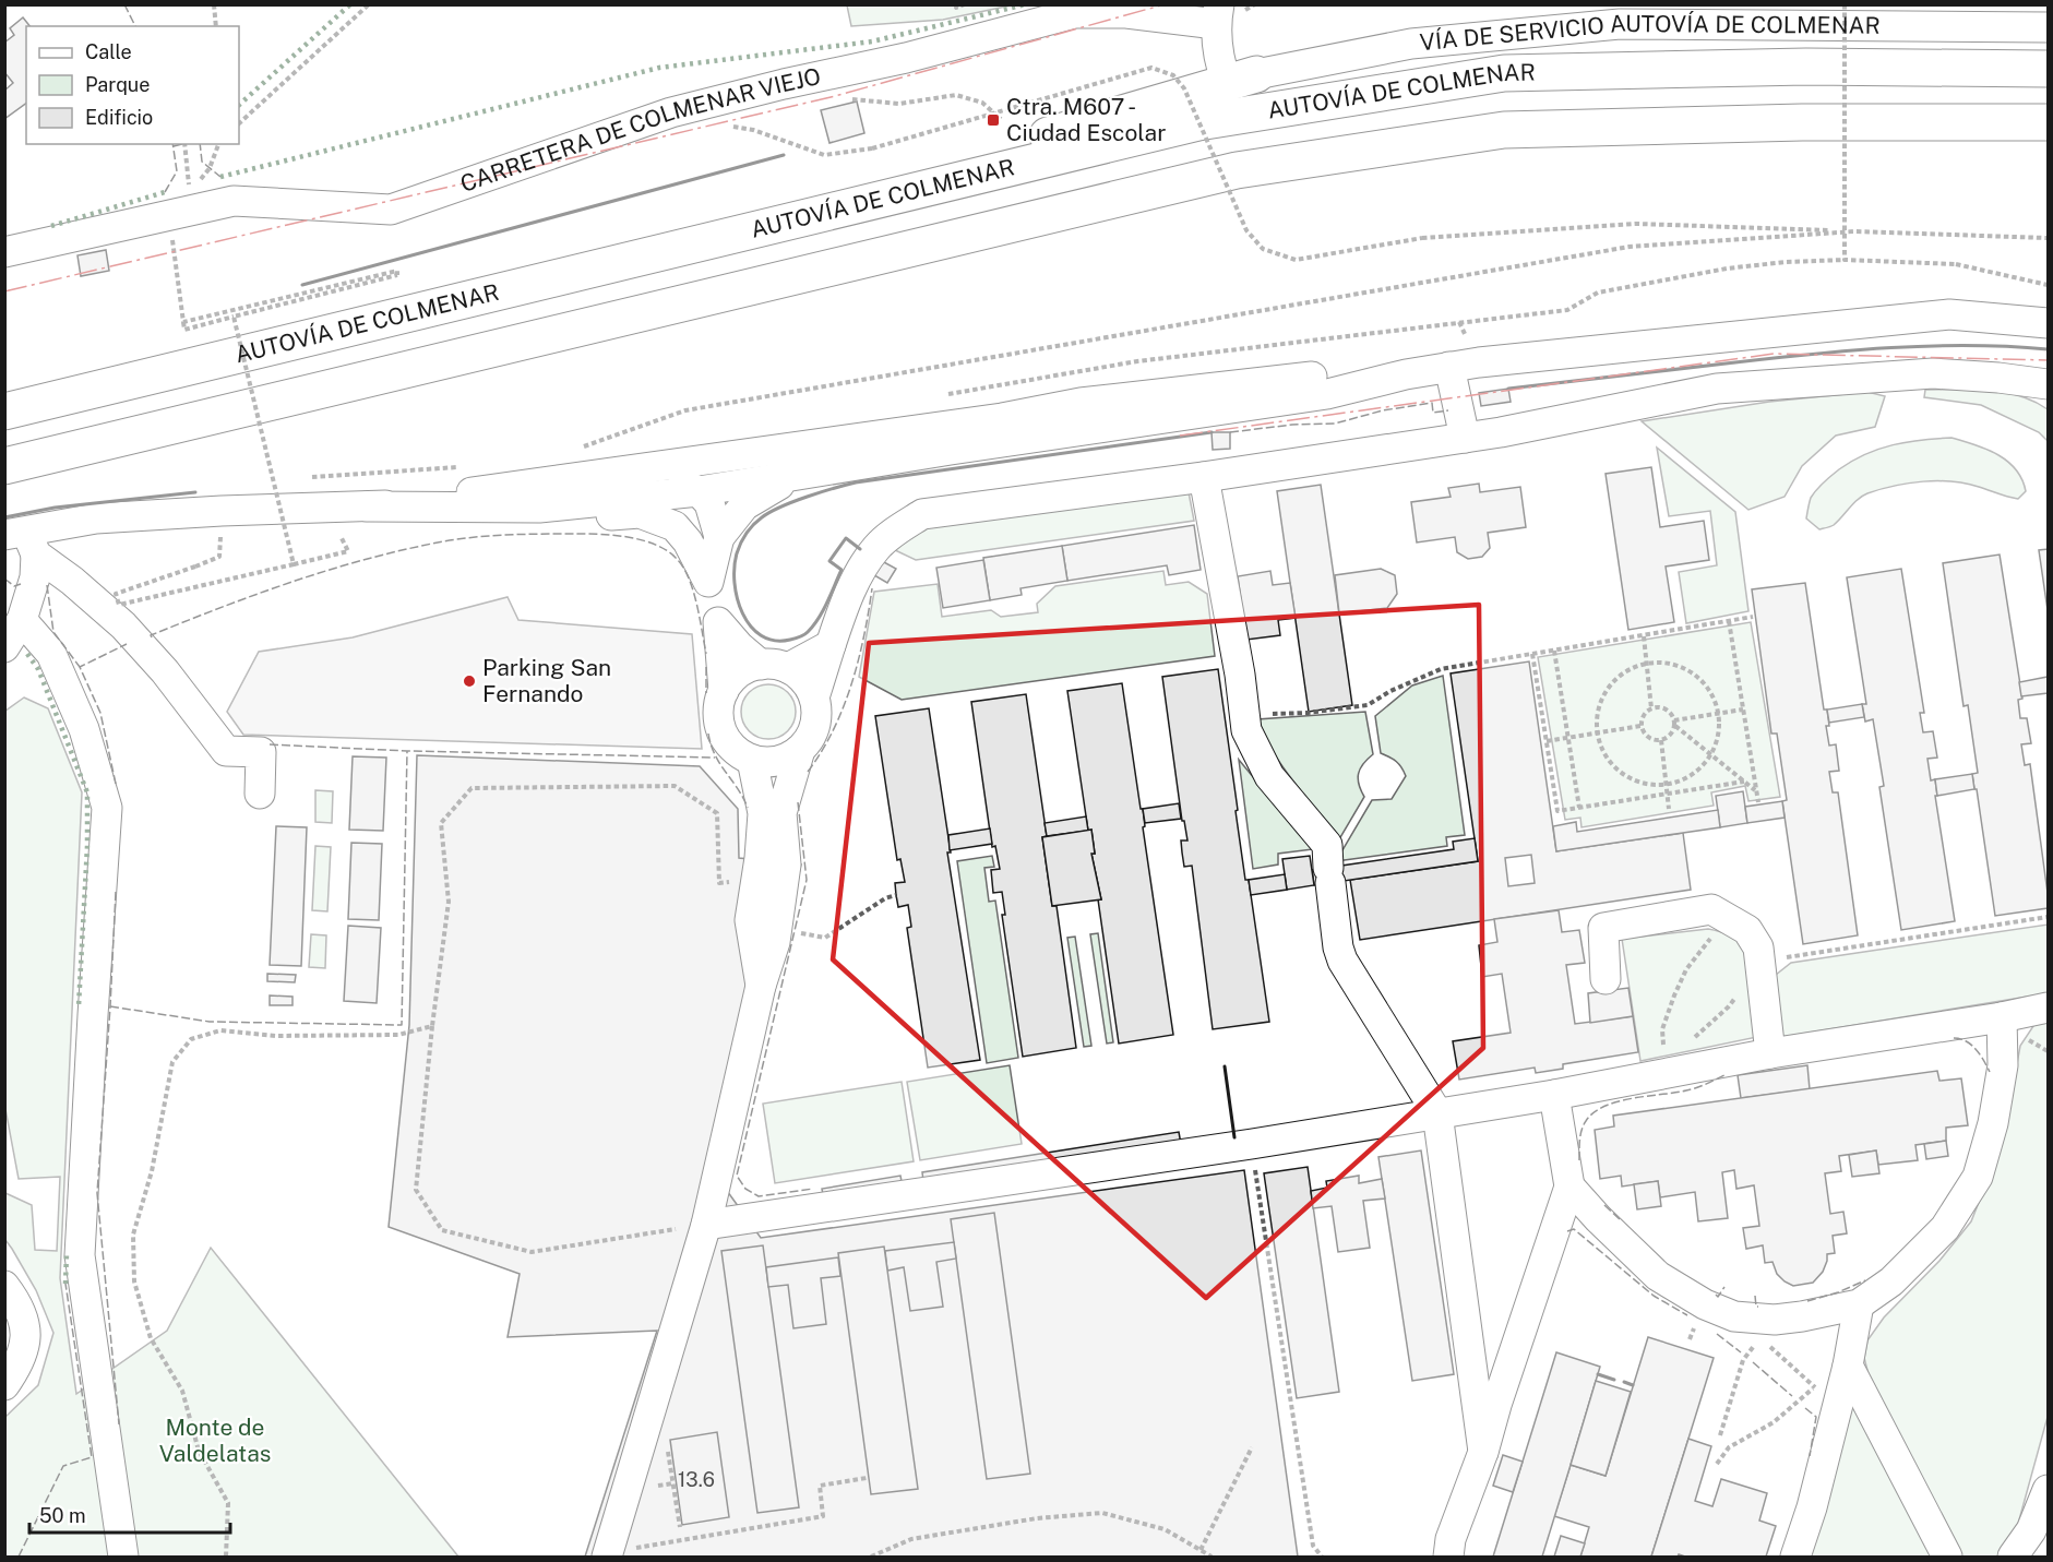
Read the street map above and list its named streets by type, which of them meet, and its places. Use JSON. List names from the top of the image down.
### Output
{
  "streets": {
    "highway": ["AUTOVÍA DE COLMENAR"],
    "street": ["VÍA DE SERVICIO AUTOVÍA DE COLMENAR", "CARRETERA DE COLMENAR VIEJO"]
  },
  "crossings": [
    ["VÍA DE SERVICIO AUTOVÍA DE COLMENAR", "CARRETERA DE COLMENAR VIEJO"]
  ],
  "parks": ["Monte de Valdelatas"],
  "places": {
    "transit": ["Ctra. M607 - Ciudad Escolar"],
    "other": ["Parking San Fernando"]
  },
  "house_numbers": ["13.6"],
  "legend": ["Calle", "Parque", "Edificio"],
  "scale_bar": "50 m"
}
